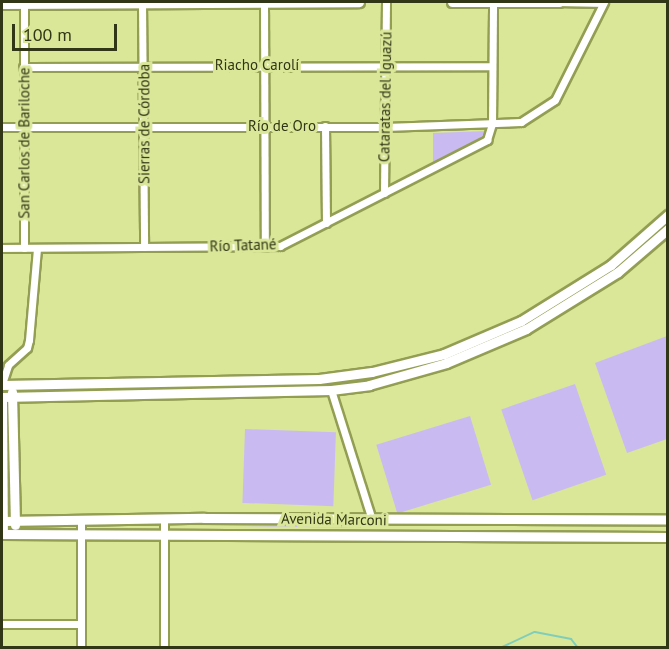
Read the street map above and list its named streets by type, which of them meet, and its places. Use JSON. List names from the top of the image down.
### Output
{
  "streets": {
    "street": [
      "Riacho Carolí",
      "Cataratas del Iguazú",
      "Sierras de Córdoba",
      "Río de Oro",
      "San Carlos de Bariloche",
      "Río Tatané",
      "Avenida Marconi"
    ]
  },
  "crossings": [
    ["Riacho Carolí", "Cataratas del Iguazú"],
    ["Riacho Carolí", "Sierras de Córdoba"],
    ["Riacho Carolí", "San Carlos de Bariloche"],
    ["Cataratas del Iguazú", "Río de Oro"],
    ["Cataratas del Iguazú", "Río Tatané"],
    ["Sierras de Córdoba", "Río de Oro"],
    ["Sierras de Córdoba", "Río Tatané"],
    ["Río de Oro", "San Carlos de Bariloche"],
    ["Río de Oro", "Río Tatané"],
    ["San Carlos de Bariloche", "Río Tatané"]
  ],
  "scale_bar": "100 m"
}
